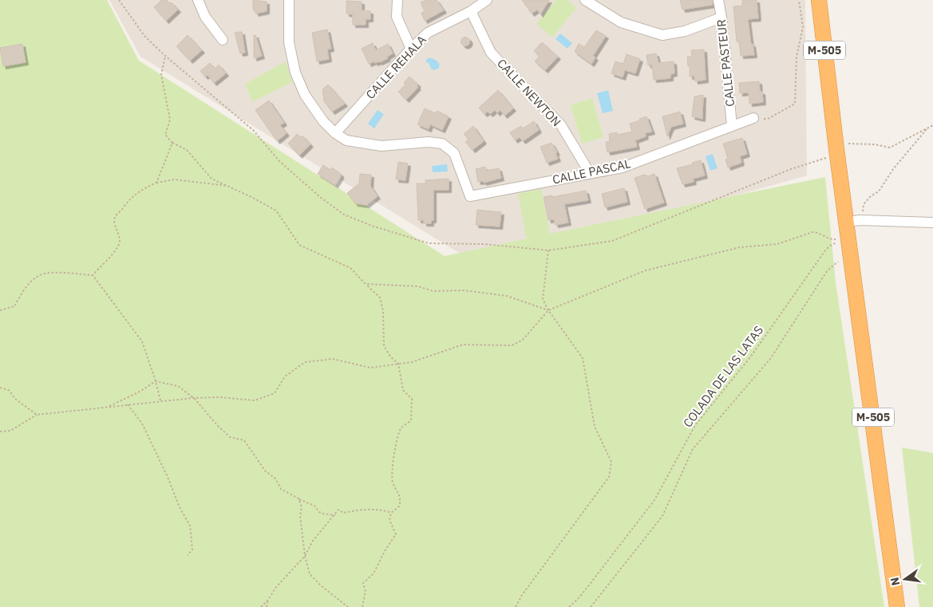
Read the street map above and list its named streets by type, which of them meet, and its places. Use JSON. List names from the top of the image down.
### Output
{
  "streets": {
    "highway": ["M-505"],
    "street": [
      "CALLE PASTEUR",
      "CALLE REHALA",
      "CALLE NEWTON",
      "CALLE PASCAL"
    ],
    "path": ["COLADA DE LAS LATAS"]
  },
  "crossings": [
    ["M-505", "COLADA DE LAS LATAS"],
    ["CALLE PASTEUR", "CALLE PASCAL"],
    ["CALLE REHALA", "CALLE NEWTON"],
    ["CALLE REHALA", "CALLE PASCAL"],
    ["CALLE NEWTON", "CALLE PASCAL"]
  ],
  "north": "left"
}
